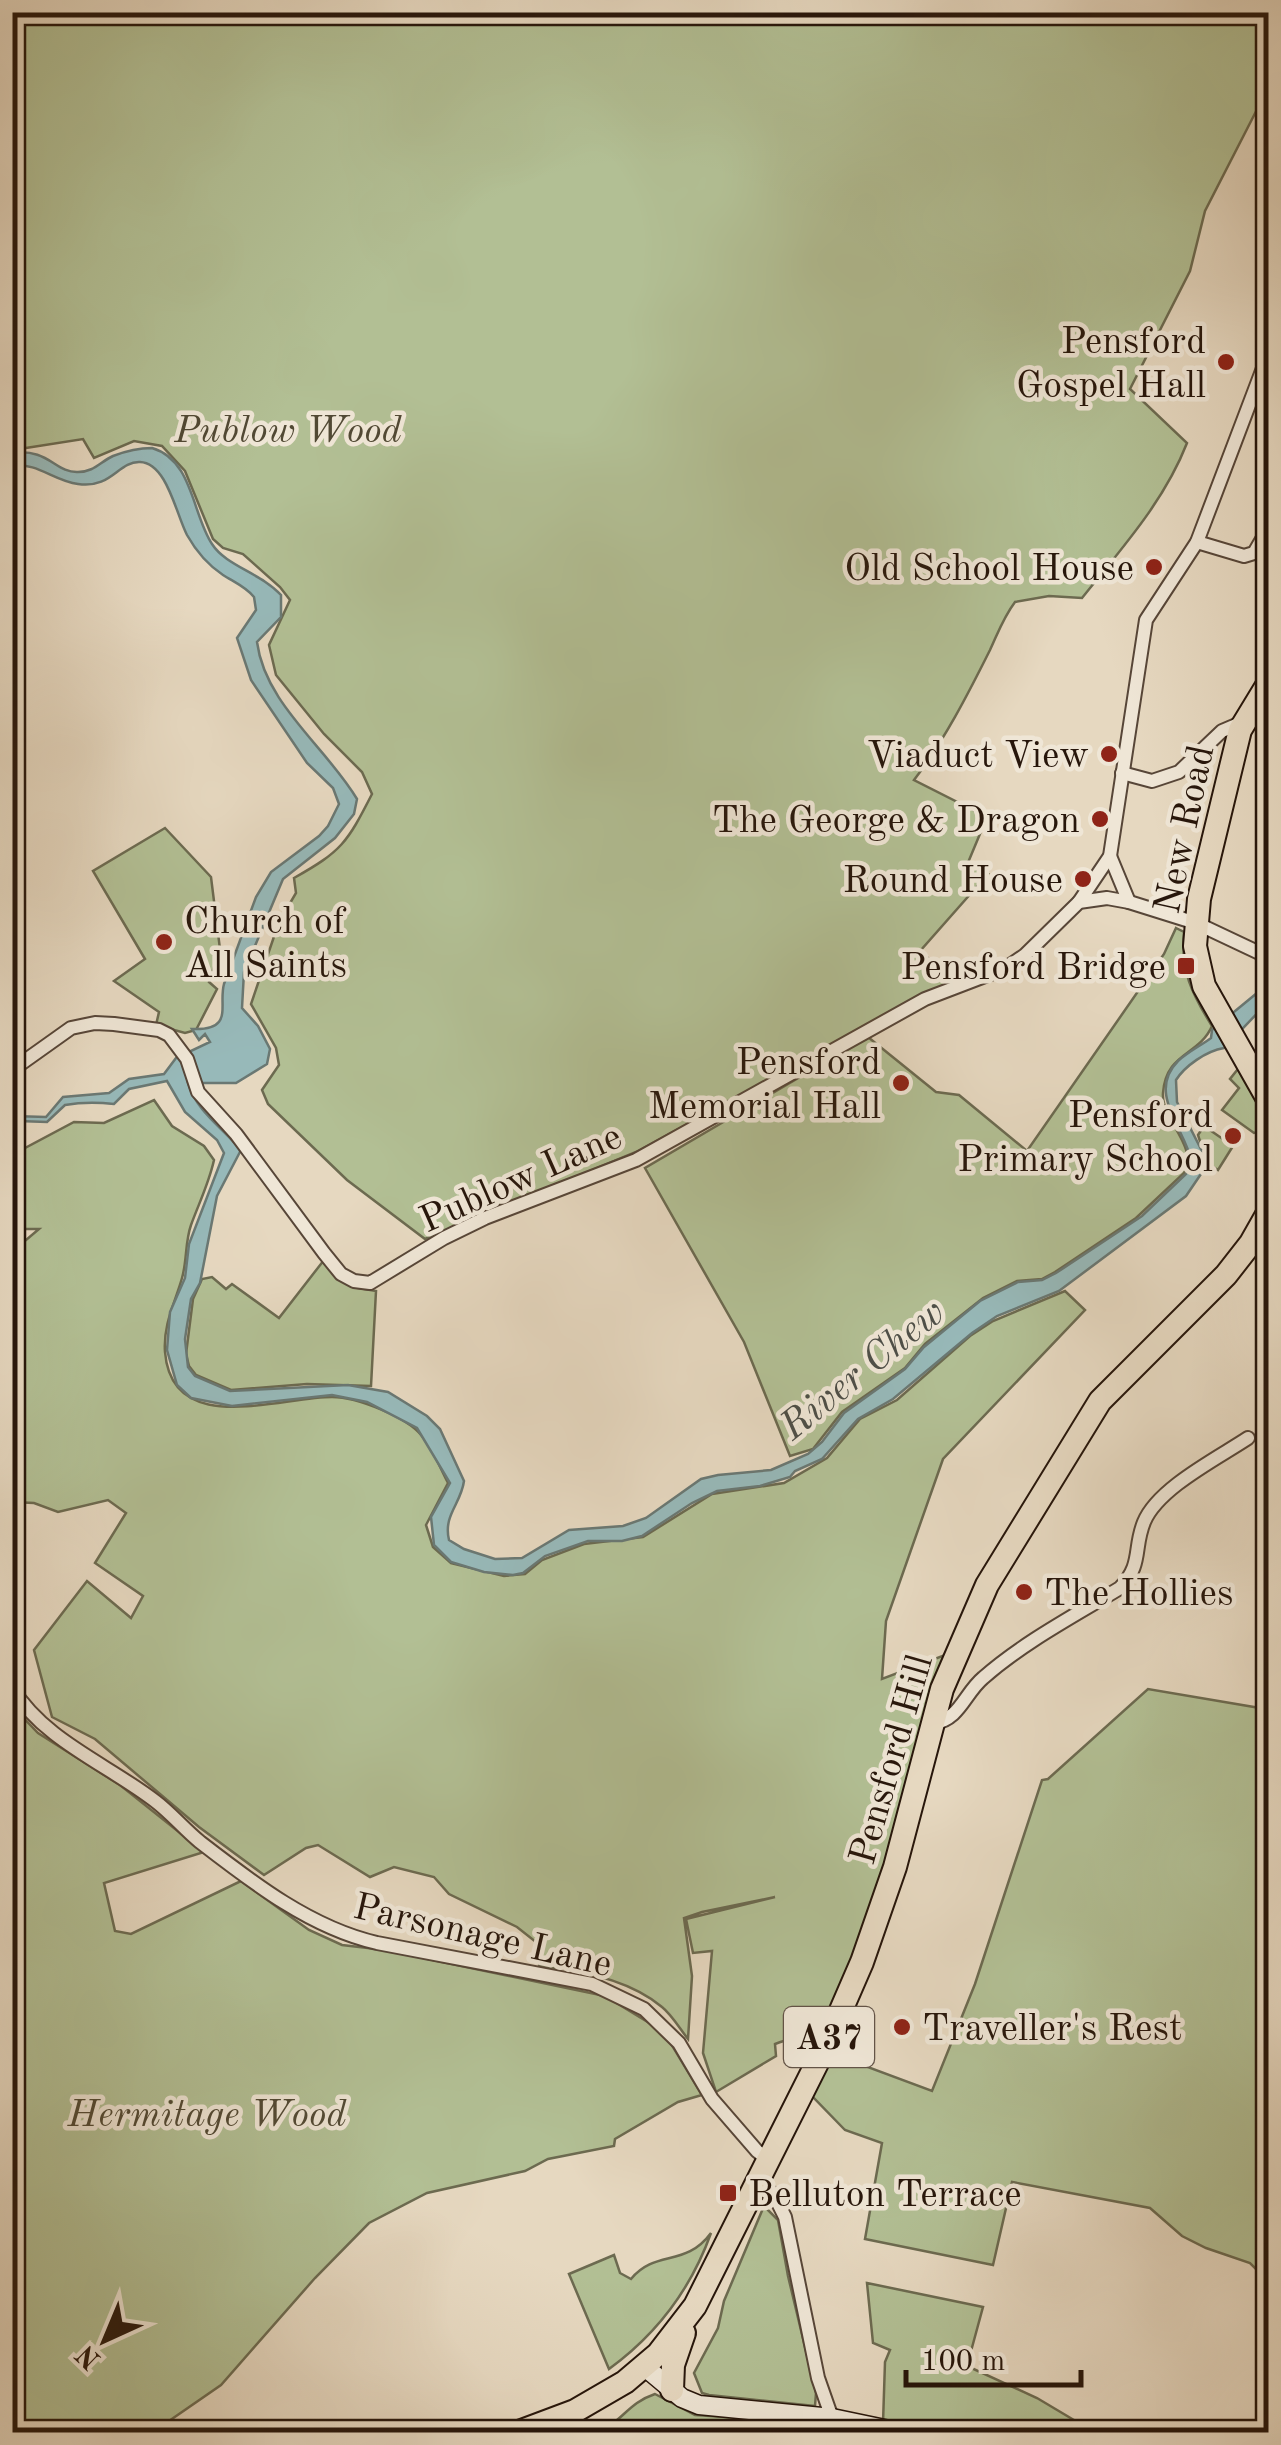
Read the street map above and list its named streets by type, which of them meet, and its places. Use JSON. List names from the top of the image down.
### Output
{
  "streets": {
    "highway": ["New Road", "Pensford Hill", "A37"],
    "street": ["Publow Lane", "Parsonage Lane"]
  },
  "crossings": [
    ["Pensford Hill", "Parsonage Lane"],
    ["Pensford Hill", "A37"]
  ],
  "water": ["River Chew"],
  "parks": ["Publow Wood", "Hermitage Wood"],
  "places": {
    "other": [
      "Pensford Gospel Hall",
      "Old School House",
      "Viaduct View",
      "The George & Dragon",
      "Round House",
      "Church of All Saints",
      "Pensford Memorial Hall",
      "Pensford Primary School",
      "The Hollies",
      "Traveller's Rest"
    ],
    "transit": ["Pensford Bridge", "Belluton Terrace"]
  },
  "scale_bar": "100 m",
  "north": "bottom left"
}
